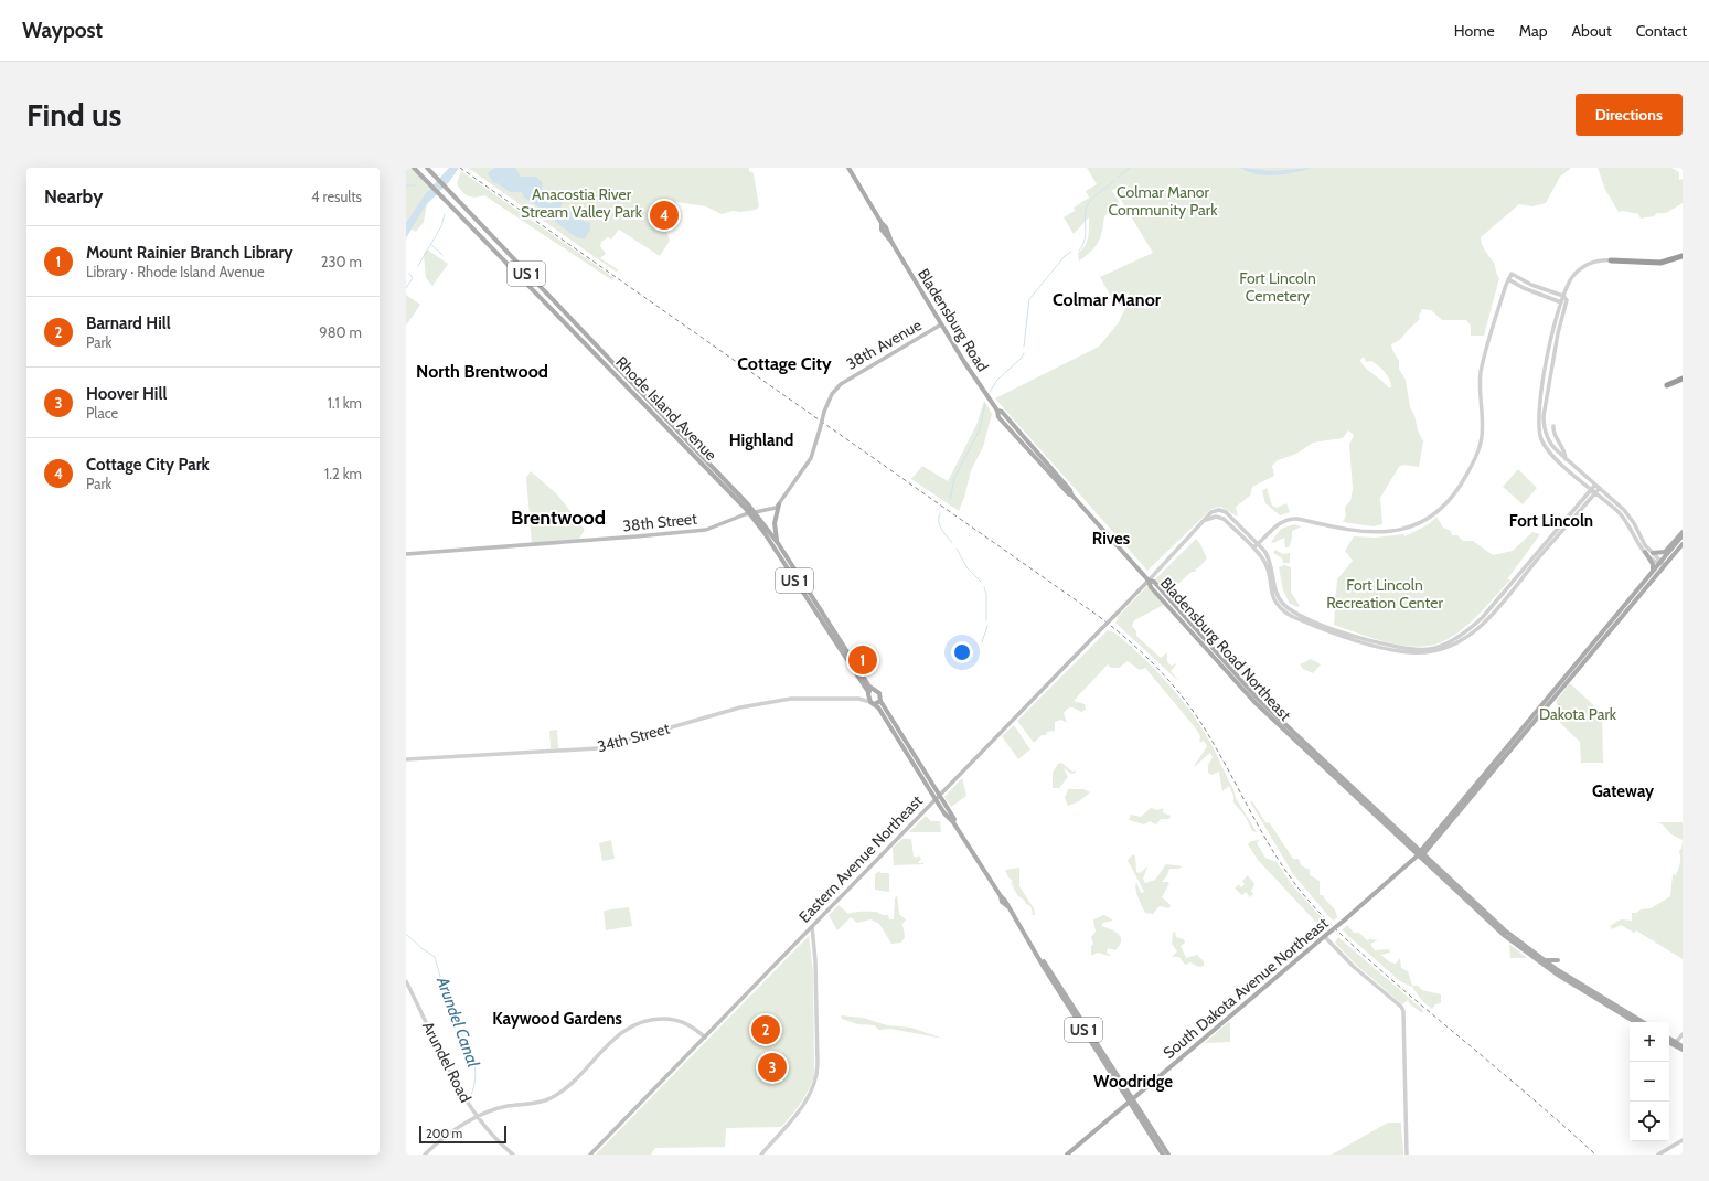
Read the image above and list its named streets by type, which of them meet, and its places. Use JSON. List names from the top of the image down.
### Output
{
  "streets": {
    "main road": [
      "US 1",
      "Bladensburg Road",
      "38th Avenue",
      "Rhode Island Avenue",
      "38th Street",
      "Bladensburg Road Northeast",
      "Eastern Avenue Northeast",
      "South Dakota Avenue Northeast"
    ],
    "street": ["34th Street", "Arundel Road"]
  },
  "crossings": [
    ["US 1", "Rhode Island Avenue"],
    ["US 1", "34th Street"],
    ["US 1", "Eastern Avenue Northeast"],
    ["US 1", "South Dakota Avenue Northeast"],
    ["Bladensburg Road", "38th Avenue"],
    ["Bladensburg Road", "Bladensburg Road Northeast"],
    ["Bladensburg Road", "Eastern Avenue Northeast"],
    ["38th Avenue", "38th Street"],
    ["Rhode Island Avenue", "38th Street"],
    ["Rhode Island Avenue", "34th Street"],
    ["Bladensburg Road Northeast", "Eastern Avenue Northeast"],
    ["Bladensburg Road Northeast", "South Dakota Avenue Northeast"]
  ],
  "districts": [
    "Colmar Manor",
    "Cottage City",
    "North Brentwood",
    "Highland",
    "Brentwood",
    "Fort Lincoln",
    "Rives",
    "Gateway",
    "Kaywood Gardens",
    "Woodridge"
  ],
  "water": ["Arundel Canal"],
  "parks": [
    "Colmar Manor Community Park",
    "Anacostia River Stream Valley Park",
    "Fort Lincoln Cemetery",
    "Fort Lincoln Recreation Center",
    "Dakota Park"
  ],
  "scale_bar": "200 m",
  "page": {
    "header": "Waypost",
    "nav": [
      "Home",
      "Map",
      "About",
      "Contact"
    ],
    "buttons": "Directions",
    "title": "Find us",
    "heading": ["Nearby", "4 results"],
    "pins": [
      "4",
      "1",
      "2",
      "3"
    ],
    "list": [
      {
        "mark": "1",
        "name": "Mount Rainier Branch Library",
        "note": "Library · Rhode Island Avenue",
        "value": "230 m"
      },
      {
        "mark": "2",
        "name": "Barnard Hill",
        "note": "Park",
        "value": "980 m"
      },
      {
        "mark": "3",
        "name": "Hoover Hill",
        "note": "Place",
        "value": "1.1 km"
      },
      {
        "mark": "4",
        "name": "Cottage City Park",
        "note": "Park",
        "value": "1.2 km"
      }
    ],
    "map_buttons": ["+", "−"],
    "scale": "200 m"
  }
}
